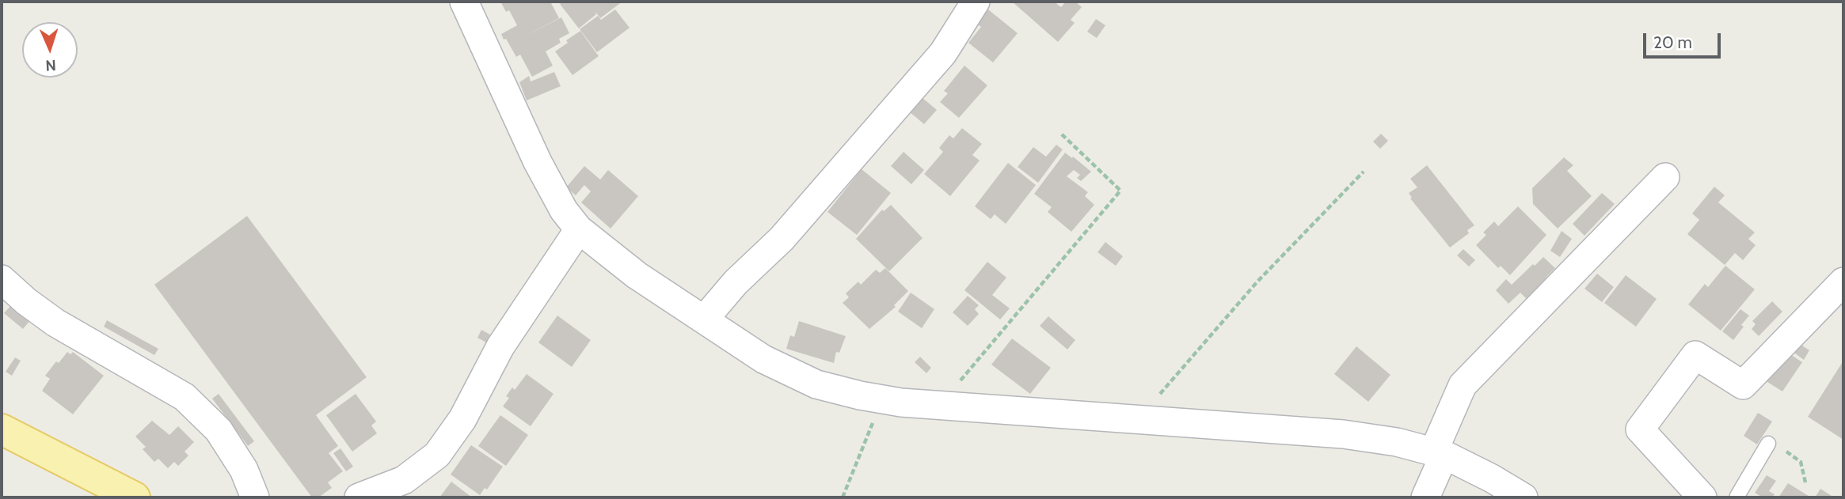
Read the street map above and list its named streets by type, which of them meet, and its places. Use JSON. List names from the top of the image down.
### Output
{
  "scale_bar": "20 m",
  "north": "bottom"
}
